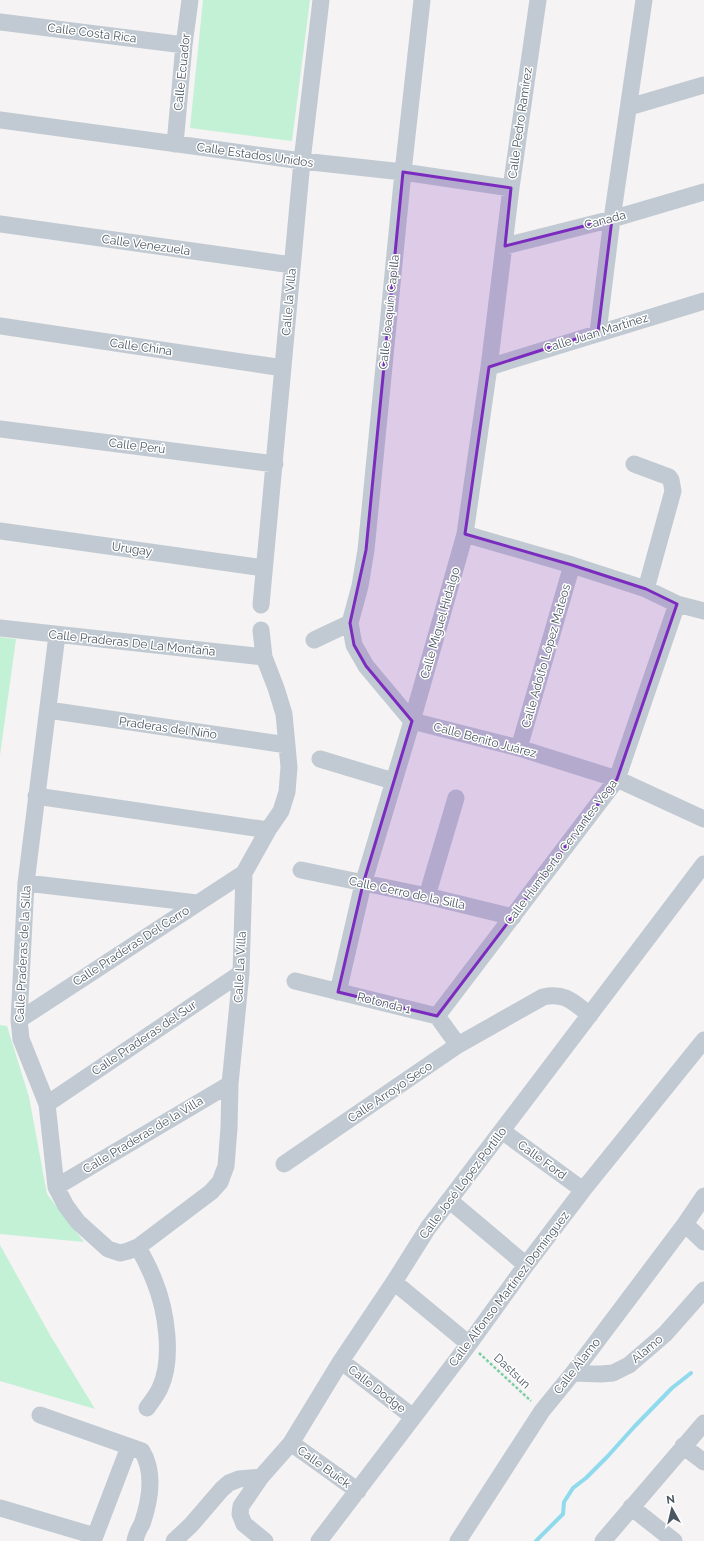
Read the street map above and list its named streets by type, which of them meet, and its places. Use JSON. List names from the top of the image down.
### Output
{
  "streets": {
    "street": [
      "Calle Costa Rica",
      "Calle Ecuador",
      "Calle Pedro Ramírez",
      "Calle Estados Unidos",
      "Canada",
      "Calle Venezuela",
      "Calle la Villa",
      "Calle Joaquín Capilla",
      "Calle Juan Martínez",
      "Calle China",
      "Calle Perú",
      "Urugay",
      "Calle Miguel Hidalgo",
      "Calle Praderas De La Montaña",
      "Calle Adolfo López Mateos",
      "Praderas del Niño",
      "Calle Benito Juárez",
      "Calle Humberto Cervantes Vega",
      "Calle Cerro de la Silla",
      "Calle Praderas Del Cerro",
      "Calle Praderas de la Silla",
      "Calle La Villa",
      "Rotonda 1",
      "Calle Praderas del Sur",
      "Calle Arroyo Seco",
      "Calle Praderas de la Villa",
      "Calle Ford",
      "Calle José López Portillo",
      "Calle Alfonso Martínez Domínguez",
      "Alamo",
      "Calle Álamo",
      "Calle Dodge",
      "Calle Buick"
    ],
    "path": ["Dastsun"]
  },
  "crossings": [
    ["Calle Costa Rica", "Calle Ecuador"],
    ["Calle Ecuador", "Calle Estados Unidos"],
    ["Calle Pedro Ramírez", "Calle Estados Unidos"],
    ["Calle Pedro Ramírez", "Canada"],
    ["Calle Pedro Ramírez", "Calle Miguel Hidalgo"],
    ["Calle Estados Unidos", "Calle la Villa"],
    ["Calle Estados Unidos", "Calle Joaquín Capilla"],
    ["Canada", "Calle Miguel Hidalgo"],
    ["Calle Venezuela", "Calle la Villa"],
    ["Calle la Villa", "Calle China"],
    ["Calle la Villa", "Calle Perú"],
    ["Calle la Villa", "Urugay"],
    ["Calle Juan Martínez", "Calle Miguel Hidalgo"],
    ["Calle Miguel Hidalgo", "Calle Benito Juárez"],
    ["Calle Miguel Hidalgo", "Calle Cerro de la Silla"],
    ["Calle Miguel Hidalgo", "Rotonda 1"],
    ["Calle Praderas De La Montaña", "Calle Praderas de la Silla"],
    ["Calle Praderas De La Montaña", "Calle La Villa"],
    ["Calle Adolfo López Mateos", "Calle Benito Juárez"],
    ["Praderas del Niño", "Calle Praderas de la Silla"],
    ["Praderas del Niño", "Calle La Villa"],
    ["Calle Benito Juárez", "Calle Humberto Cervantes Vega"],
    ["Calle Humberto Cervantes Vega", "Calle Cerro de la Silla"],
    ["Calle Humberto Cervantes Vega", "Rotonda 1"],
    ["Calle Praderas Del Cerro", "Calle Praderas de la Silla"],
    ["Calle Praderas Del Cerro", "Calle La Villa"],
    ["Calle Praderas de la Silla", "Calle La Villa"],
    ["Calle Praderas de la Silla", "Calle Praderas del Sur"],
    ["Calle Praderas de la Silla", "Calle Praderas de la Villa"],
    ["Calle La Villa", "Calle Praderas del Sur"],
    ["Calle La Villa", "Calle Praderas de la Villa"],
    ["Calle Arroyo Seco", "Calle José López Portillo"],
    ["Calle Ford", "Calle José López Portillo"],
    ["Calle Ford", "Calle Alfonso Martínez Domínguez"],
    ["Calle José López Portillo", "Calle Dodge"],
    ["Calle José López Portillo", "Calle Buick"],
    ["Calle Alfonso Martínez Domínguez", "Dastsun"],
    ["Calle Alfonso Martínez Domínguez", "Calle Dodge"],
    ["Calle Alfonso Martínez Domínguez", "Calle Buick"],
    ["Alamo", "Calle Álamo"],
    ["Calle Álamo", "Dastsun"]
  ],
  "north": "top"
}
